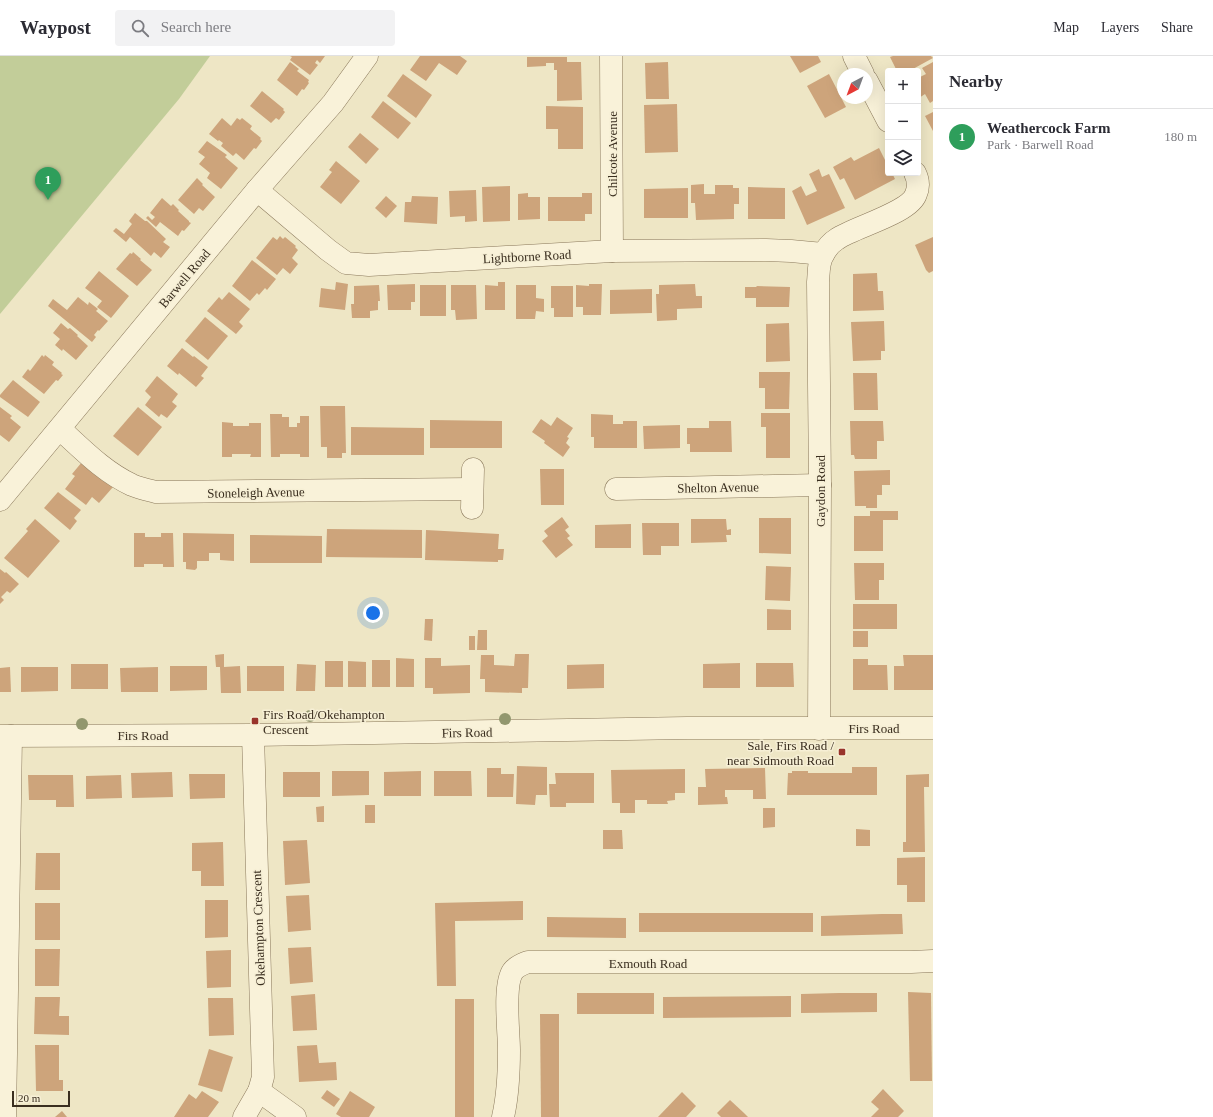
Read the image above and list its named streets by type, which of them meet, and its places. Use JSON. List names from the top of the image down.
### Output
{
  "streets": {
    "street": [
      "Chilcote Avenue",
      "Lightborne Road",
      "Barwell Road",
      "Shelton Avenue",
      "Gaydon Road",
      "Stoneleigh Avenue",
      "Firs Road",
      "Okehampton Crescent",
      "Exmouth Road"
    ]
  },
  "crossings": [
    ["Chilcote Avenue", "Lightborne Road"],
    ["Lightborne Road", "Barwell Road"],
    ["Lightborne Road", "Gaydon Road"],
    ["Barwell Road", "Stoneleigh Avenue"],
    ["Shelton Avenue", "Gaydon Road"],
    ["Gaydon Road", "Firs Road"],
    ["Firs Road", "Okehampton Crescent"]
  ],
  "places": {
    "transit": ["Firs Road/Okehampton Crescent", "Sale, Firs Road / near Sidmouth Road"]
  },
  "scale_bar": "20 m",
  "north": "bottom left",
  "page": {
    "header": "Waypost",
    "search": "Search here",
    "nav": ["Map", "Layers", "Share"],
    "heading": "Nearby",
    "map_buttons": ["+", "−"],
    "list": [
      {
        "mark": "1",
        "name": "Weathercock Farm",
        "note": "Park · Barwell Road",
        "value": "180 m"
      }
    ],
    "pins": "1",
    "scale": "20 m"
  }
}
